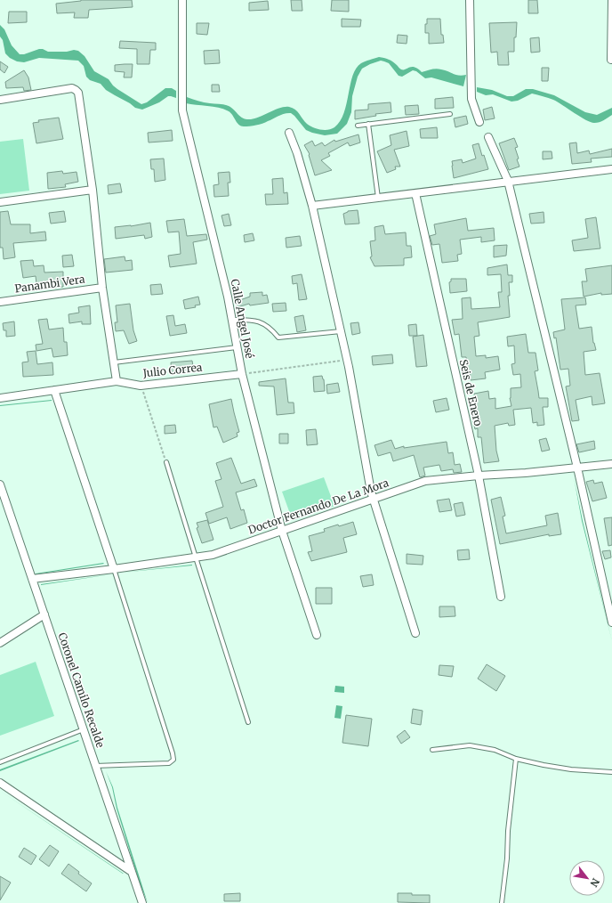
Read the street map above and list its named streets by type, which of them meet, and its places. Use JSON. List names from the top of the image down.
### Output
{
  "streets": {
    "street": [
      "Panambi Vera",
      "Calle Angel José",
      "Julio Correa",
      "Seis de Enero",
      "Doctor Fernando De La Mora",
      "Coronel Camilo Recalde"
    ]
  },
  "crossings": [
    ["Calle Angel José", "Julio Correa"],
    ["Calle Angel José", "Doctor Fernando De La Mora"],
    ["Seis de Enero", "Doctor Fernando De La Mora"],
    ["Doctor Fernando De La Mora", "Coronel Camilo Recalde"]
  ],
  "north": "bottom right"
}
